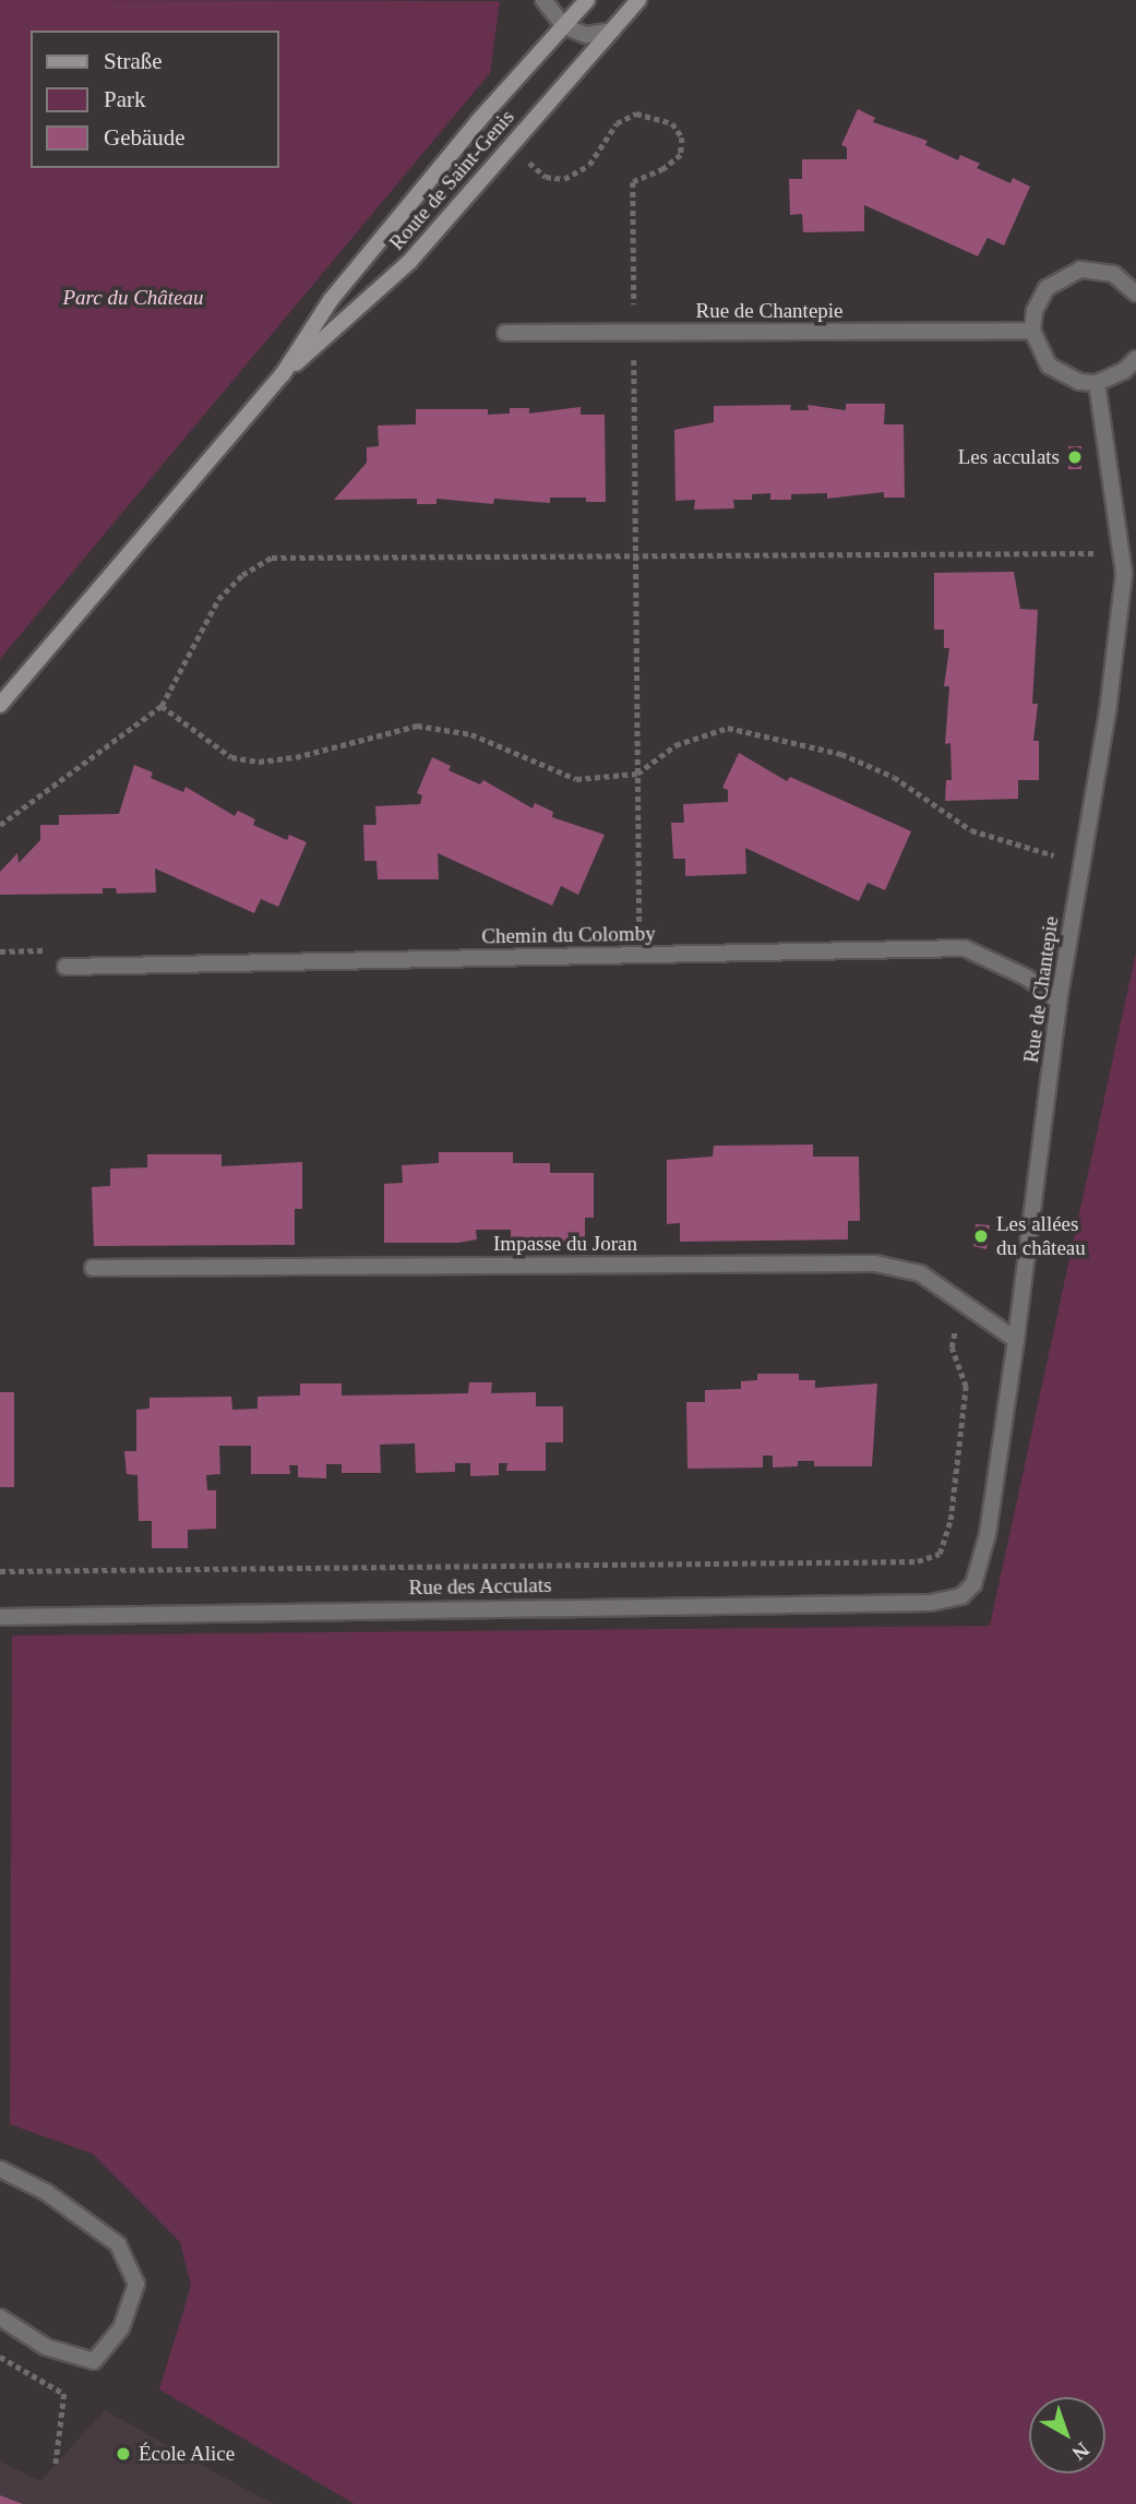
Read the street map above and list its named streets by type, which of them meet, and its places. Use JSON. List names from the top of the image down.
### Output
{
  "streets": {
    "main road": ["Route de Saint-Genis"],
    "street": [
      "Rue de Chantepie",
      "Chemin du Colomby",
      "Impasse du Joran",
      "Rue des Acculats"
    ]
  },
  "crossings": [
    ["Rue de Chantepie", "Chemin du Colomby"],
    ["Rue de Chantepie", "Impasse du Joran"],
    ["Rue de Chantepie", "Rue des Acculats"]
  ],
  "parks": ["Parc du Château"],
  "places": ["Les acculats", "Les allées du château", "École Alice"],
  "legend": ["Straße", "Park", "Gebäude"],
  "north": "bottom right"
}
